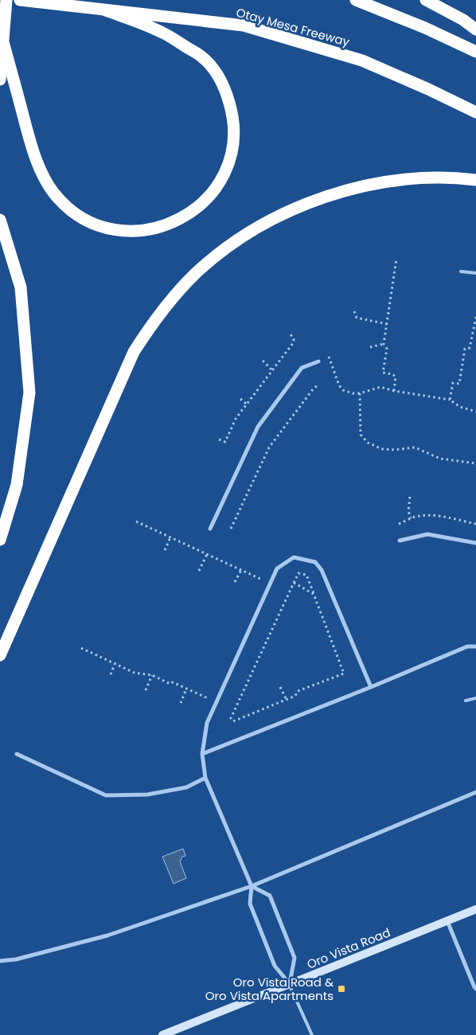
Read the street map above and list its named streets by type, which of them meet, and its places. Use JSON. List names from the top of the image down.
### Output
{
  "streets": {
    "highway": ["Otay Mesa Freeway"],
    "main road": ["Oro Vista Road"]
  },
  "places": {
    "transit": ["Oro Vista Road & Oro Vista Apartments"]
  }
}
